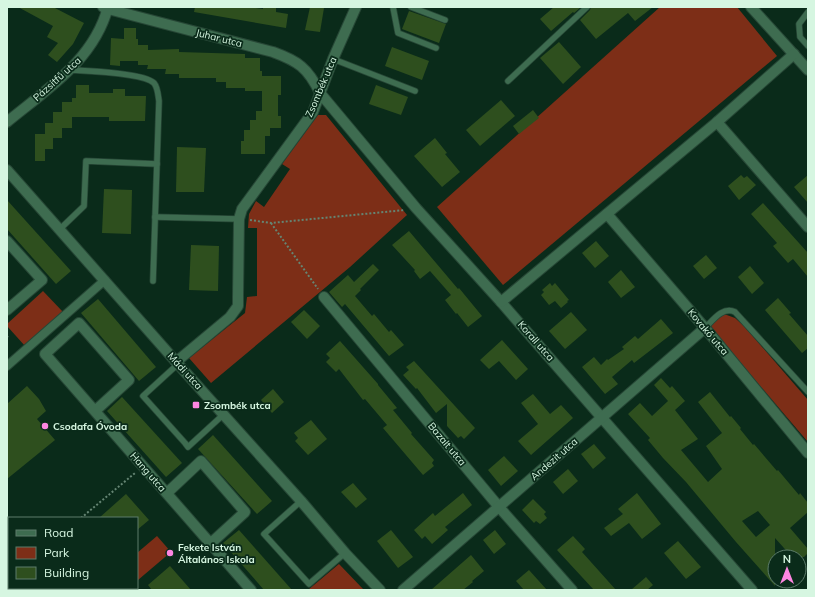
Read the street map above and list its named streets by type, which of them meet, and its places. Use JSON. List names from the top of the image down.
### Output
{
  "streets": {
    "street": [
      "Juhar utca",
      "Pázsitfű utca",
      "Zsombék utca",
      "Kovakő utca",
      "Korall utca",
      "Mádi utca",
      "Bazalt utca",
      "Andezit utca",
      "Hang utca"
    ]
  },
  "crossings": [
    ["Juhar utca", "Pázsitfű utca"],
    ["Juhar utca", "Zsombék utca"],
    ["Juhar utca", "Korall utca"],
    ["Zsombék utca", "Korall utca"],
    ["Zsombék utca", "Mádi utca"],
    ["Kovakő utca", "Andezit utca"],
    ["Korall utca", "Andezit utca"],
    ["Bazalt utca", "Andezit utca"]
  ],
  "places": {
    "transit": ["Zsombék utca"],
    "other": ["Csodafa Óvoda", "Fekete István Általános Iskola"]
  },
  "legend": ["Road", "Park", "Building"],
  "north": "top"
}
